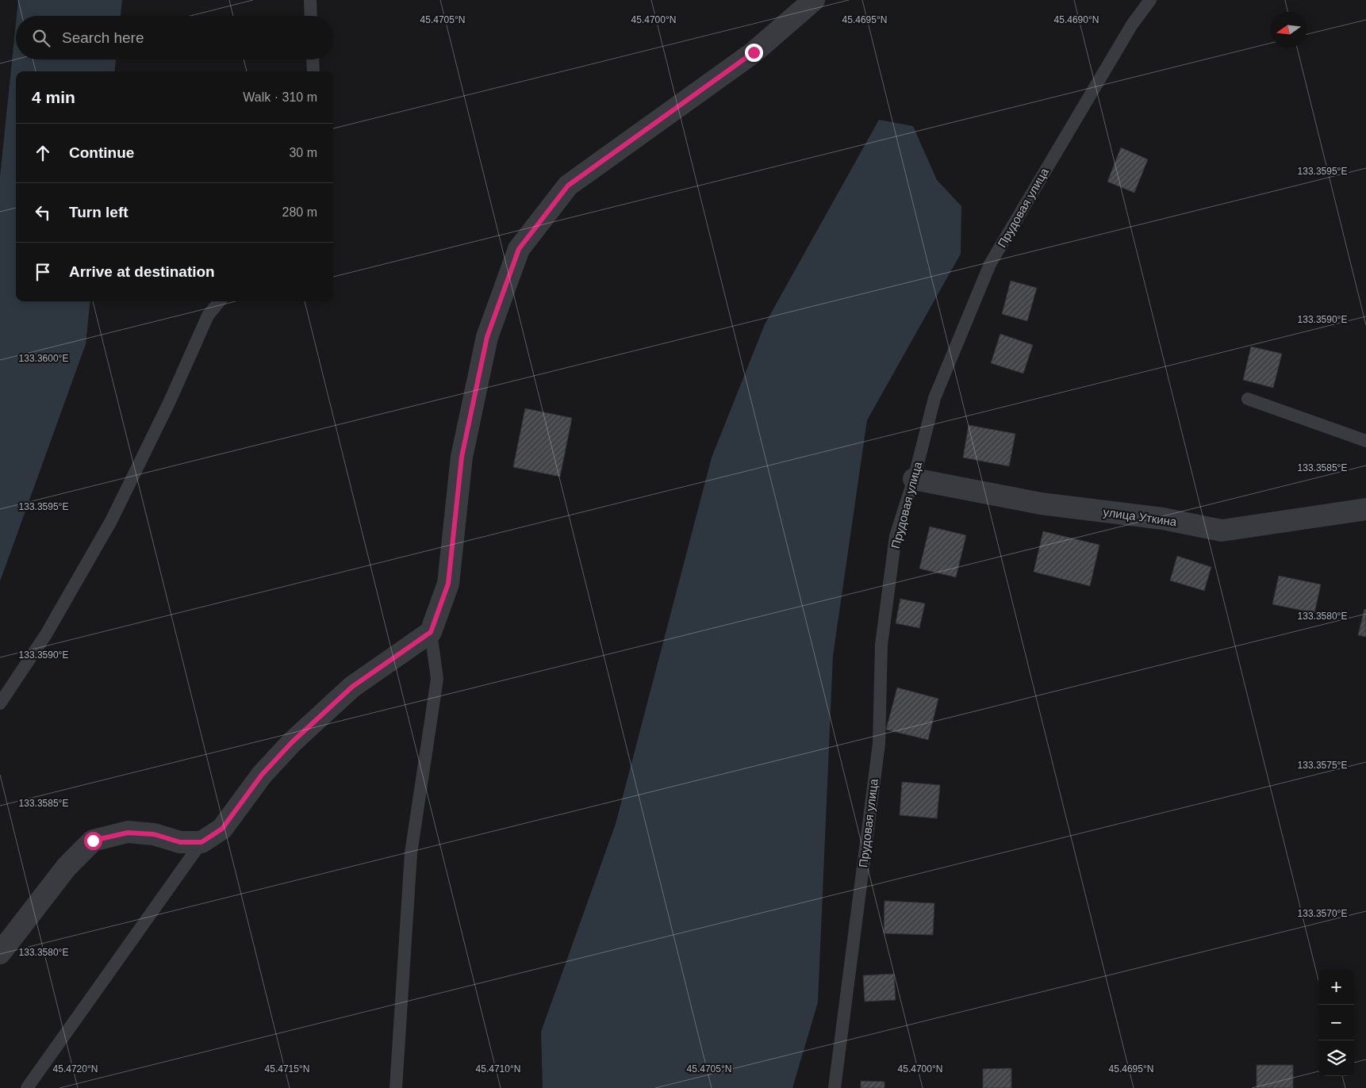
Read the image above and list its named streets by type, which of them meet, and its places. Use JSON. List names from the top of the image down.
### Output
{
  "streets": {
    "street": ["улица Уткина"],
    "lane": ["Прудовая улица"]
  },
  "crossings": [
    ["Прудовая улица", "улица Уткина"]
  ],
  "north": "left",
  "page": {
    "search": "Search here",
    "heading": ["4 min", "Walk · 310 m"],
    "list": [
      ["Continue", "30 m"],
      ["Turn left", "280 m"],
      "Arrive at destination"
    ],
    "map_buttons": ["+", "−"]
  },
  "coordinates": [
    "45.4705°N",
    "45.4690°N",
    "45.4700°N",
    "45.4695°N",
    "133.3595°E",
    "133.3590°E",
    "133.3600°E",
    "133.3585°E",
    "133.3580°E",
    "133.3575°E",
    "133.3570°E",
    "45.4720°N",
    "45.4715°N",
    "45.4710°N"
  ]
}
